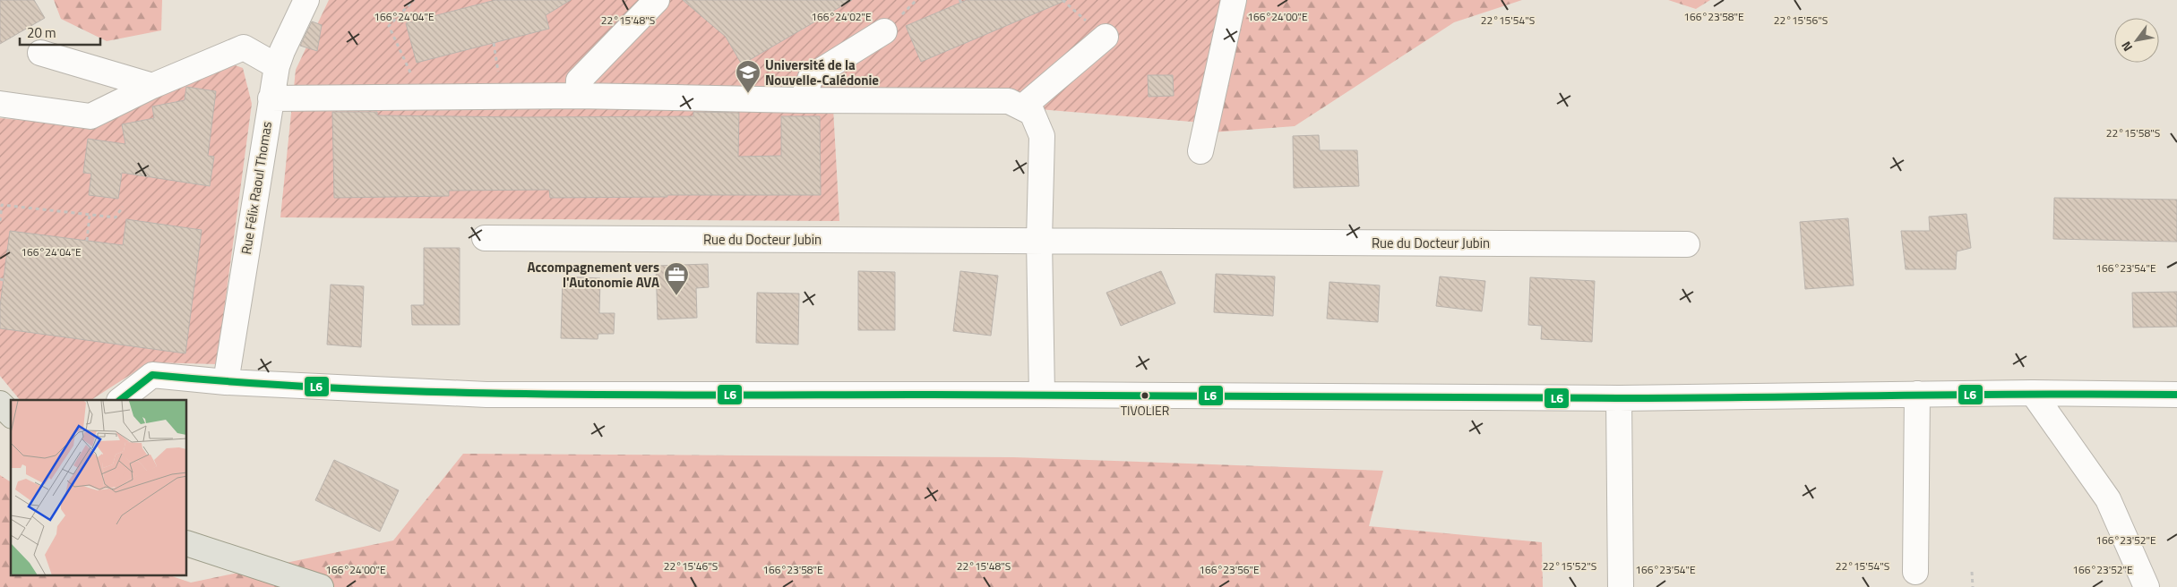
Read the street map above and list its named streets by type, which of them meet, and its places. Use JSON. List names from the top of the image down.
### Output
{
  "streets": {
    "street": ["Rue Félix Raoul Thomas", "Rue du Docteur Jubin"]
  },
  "places": {
    "school or university": ["Université de la Nouvelle-Calédonie"],
    "office": ["Accompagnement vers l'Autonomie AVA"],
    "other": ["TIVOLIER"]
  },
  "lines": ["transit line L6"],
  "scale_bar": "20 m",
  "north": "bottom left",
  "coordinates": [
    "166°24'02\"E",
    "166°24'04\"E",
    "166°24'00\"E",
    "166°23'58\"E",
    "22°15'48\"S",
    "22°15'54\"S",
    "22°15'56\"S",
    "22°15'58\"S",
    "166°23'54\"E",
    "166°23'52\"E",
    "22°15'46\"S",
    "22°15'52\"S",
    "166°23'56\"E"
  ]
}
